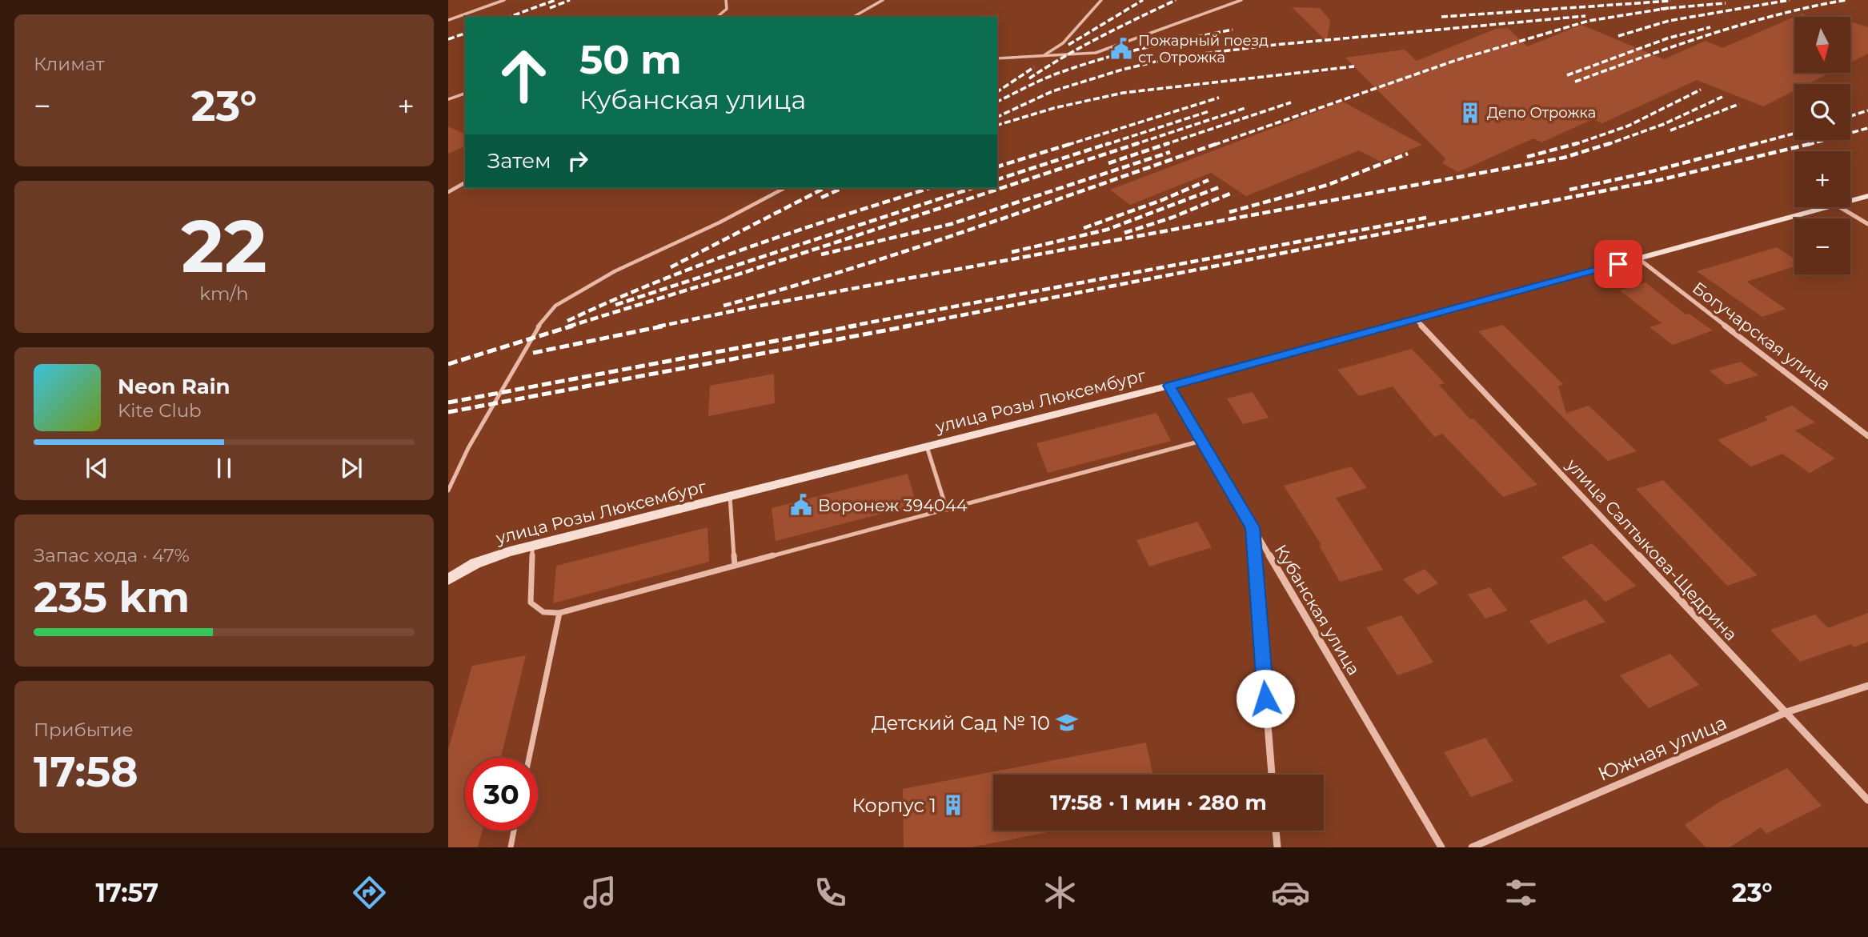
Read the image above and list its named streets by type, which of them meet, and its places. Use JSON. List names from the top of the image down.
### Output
{
  "streets": {
    "street": [
      "Богучарская улица",
      "улица Розы Люксембург",
      "улица Салтыкова-Щедрина",
      "Кубанская улица",
      "Южная улица"
    ]
  },
  "crossings": [
    ["Богучарская улица", "улица Розы Люксембург"],
    ["улица Розы Люксембург", "улица Салтыкова-Щедрина"],
    ["улица Розы Люксембург", "Кубанская улица"],
    ["улица Салтыкова-Щедрина", "Южная улица"]
  ],
  "places": {
    "public building": ["Пожарный поезд ст. Отрожка", "Воронеж 394044"],
    "building": ["Депо Отрожка", "Корпус 1"],
    "school or university": ["Детский Сад № 10"]
  },
  "north": "bottom",
  "page": {
    "tile": [
      "Климат",
      ["22", "km/h"],
      ["Запас хода · 47%", "235 km"],
      ["Прибытие", "17:58"]
    ],
    "map_buttons": ["+", "−"],
    "turn": ["50 m", "Кубанская улица"],
    "heat": ["−", "23°", "+"],
    "then": "Затем",
    "song": ["Neon Rain", "Kite Club"],
    "limit": "30",
    "trip": "17:58 · 1 мин · 280 m",
    "tabs": ["17:57", "23°"]
  }
}
